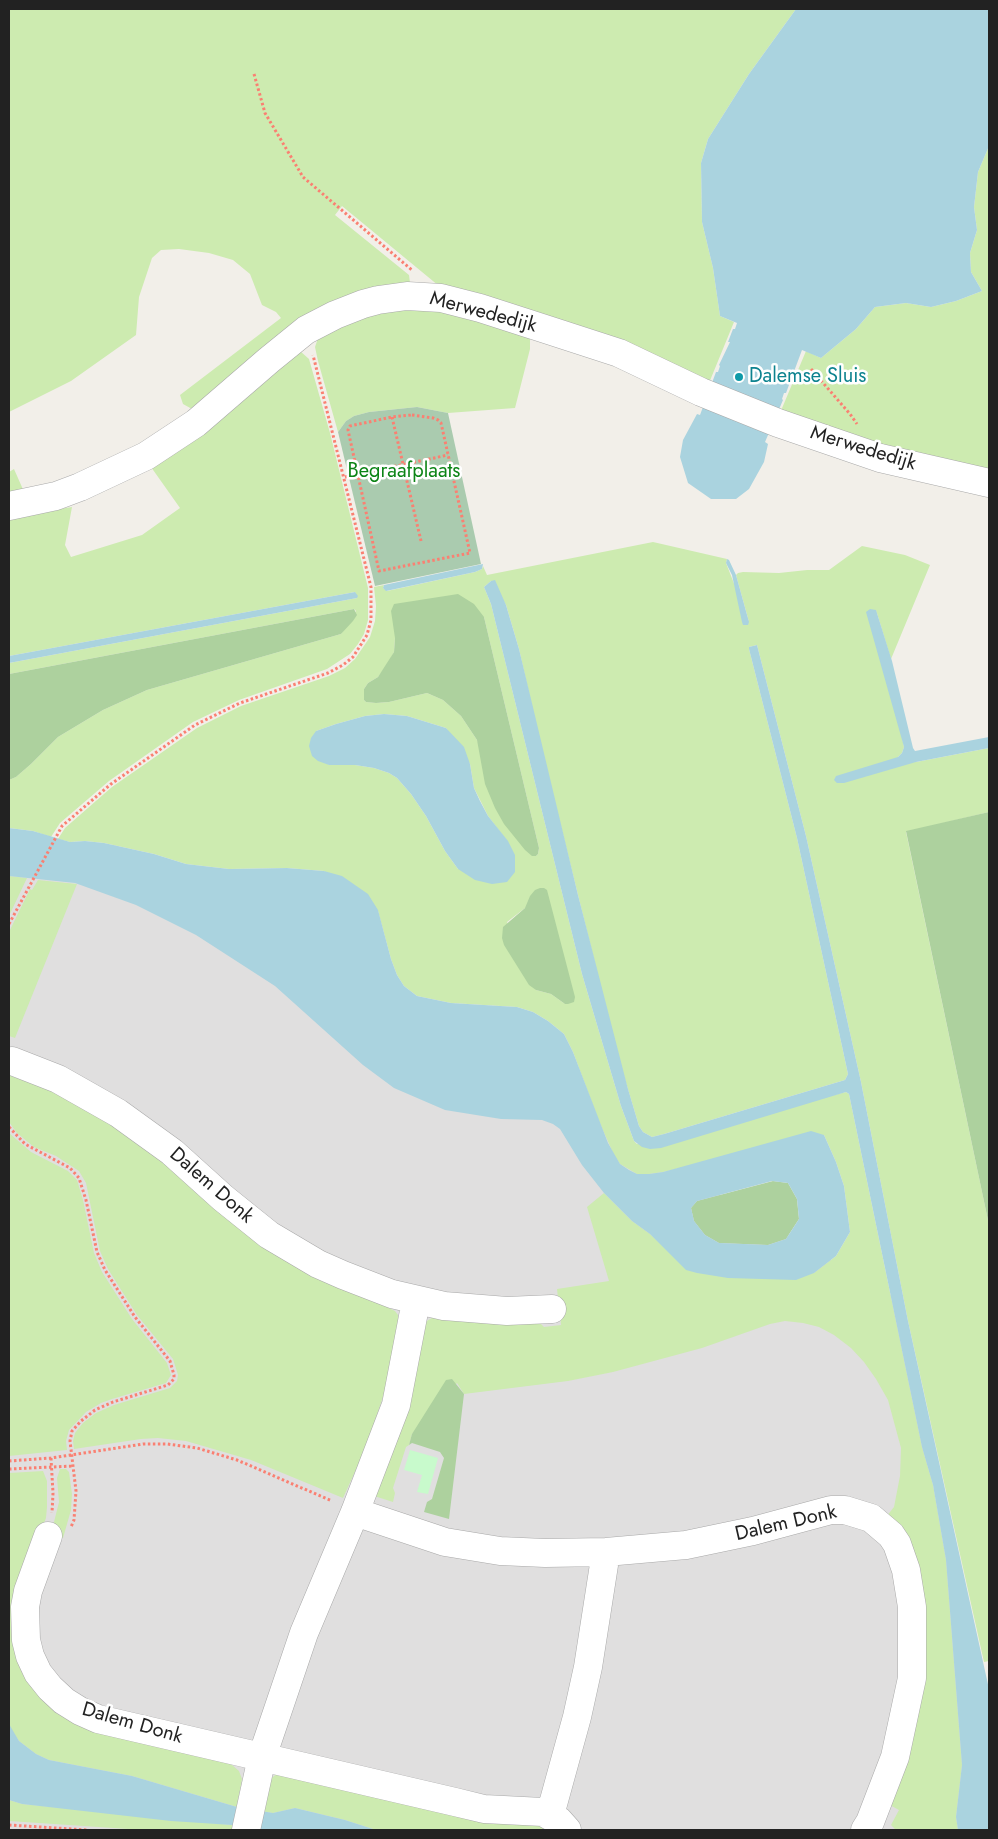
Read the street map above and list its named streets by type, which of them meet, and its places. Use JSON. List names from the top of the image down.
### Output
{
  "streets": {
    "street": ["Merwededijk", "Dalem Donk"]
  },
  "parks": ["Begraafplaats"],
  "places": ["Dalemse Sluis"]
}
